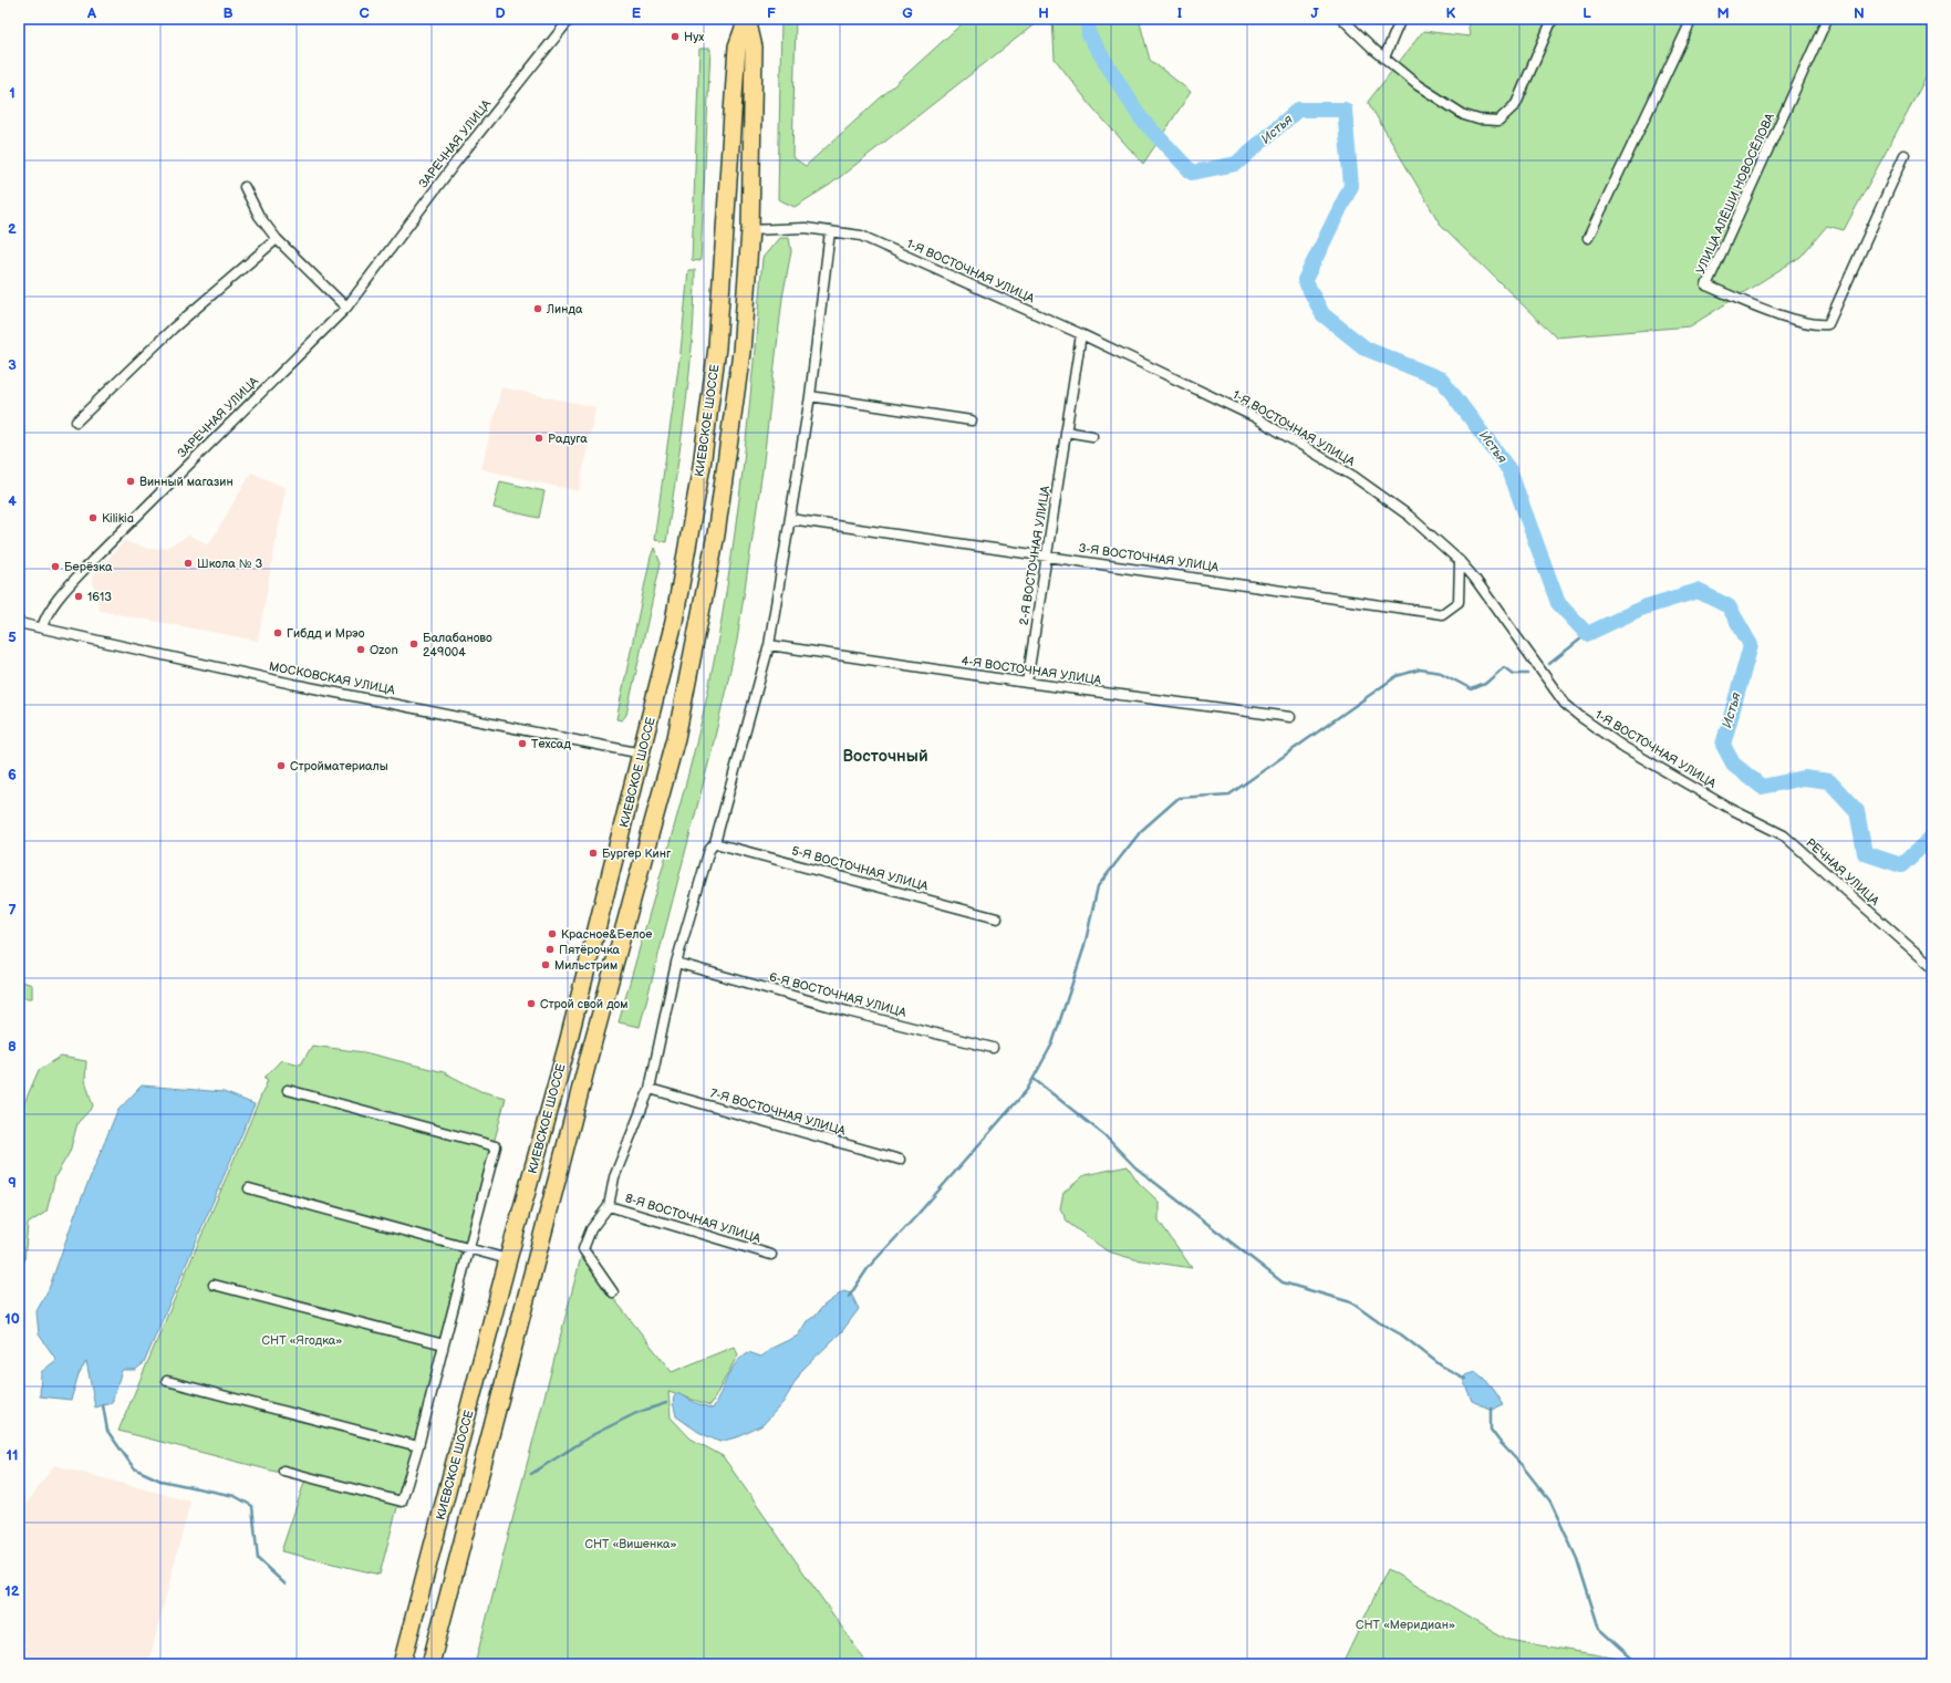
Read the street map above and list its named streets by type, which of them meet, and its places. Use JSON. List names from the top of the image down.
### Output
{
  "streets": {
    "highway": ["КИЕВСКОЕ ШОССЕ"],
    "street": [
      "ЗАРЕЧНАЯ УЛИЦА",
      "УЛИЦА АЛЁШИ НОВОСЁЛОВА",
      "1-Я ВОСТОЧНАЯ УЛИЦА",
      "2-Я ВОСТОЧНАЯ УЛИЦА",
      "3-Я ВОСТОЧНАЯ УЛИЦА",
      "4-Я ВОСТОЧНАЯ УЛИЦА",
      "МОСКОВСКАЯ УЛИЦА",
      "5-Я ВОСТОЧНАЯ УЛИЦА",
      "РЕЧНАЯ УЛИЦА",
      "6-Я ВОСТОЧНАЯ УЛИЦА",
      "7-Я ВОСТОЧНАЯ УЛИЦА",
      "8-Я ВОСТОЧНАЯ УЛИЦА"
    ]
  },
  "crossings": [
    ["ЗАРЕЧНАЯ УЛИЦА", "МОСКОВСКАЯ УЛИЦА"],
    ["1-Я ВОСТОЧНАЯ УЛИЦА", "КИЕВСКОЕ ШОССЕ"],
    ["1-Я ВОСТОЧНАЯ УЛИЦА", "2-Я ВОСТОЧНАЯ УЛИЦА"],
    ["1-Я ВОСТОЧНАЯ УЛИЦА", "3-Я ВОСТОЧНАЯ УЛИЦА"],
    ["1-Я ВОСТОЧНАЯ УЛИЦА", "РЕЧНАЯ УЛИЦА"],
    ["КИЕВСКОЕ ШОССЕ", "МОСКОВСКАЯ УЛИЦА"],
    ["2-Я ВОСТОЧНАЯ УЛИЦА", "3-Я ВОСТОЧНАЯ УЛИЦА"],
    ["2-Я ВОСТОЧНАЯ УЛИЦА", "4-Я ВОСТОЧНАЯ УЛИЦА"]
  ],
  "districts": ["Восточный"],
  "water": ["Истья"],
  "parks": ["СНТ «Ягодка»", "СНТ «Вишенка»", "СНТ «Меридиан»"],
  "places": [
    "Нух",
    "Линда",
    "Радуга",
    "Винный магазин",
    "Kilikia",
    "Школа № 3",
    "Берёзка",
    "1613",
    "Гибдд и Мрэо",
    "Балабаново 249004",
    "Ozon",
    "Техсад",
    "Стройматериалы",
    "Бургер Кинг",
    "Красное&Белое",
    "Пятёрочка",
    "Мильстрим",
    "Строй свой дом"
  ],
  "grid": {
    "columns": [
      "A",
      "B",
      "C",
      "D",
      "E",
      "F",
      "G",
      "H",
      "I",
      "J",
      "K",
      "L",
      "M",
      "N"
    ],
    "rows": [
      "1",
      "2",
      "3",
      "4",
      "5",
      "6",
      "7",
      "8",
      "9",
      "10",
      "11",
      "12"
    ]
  }
}
